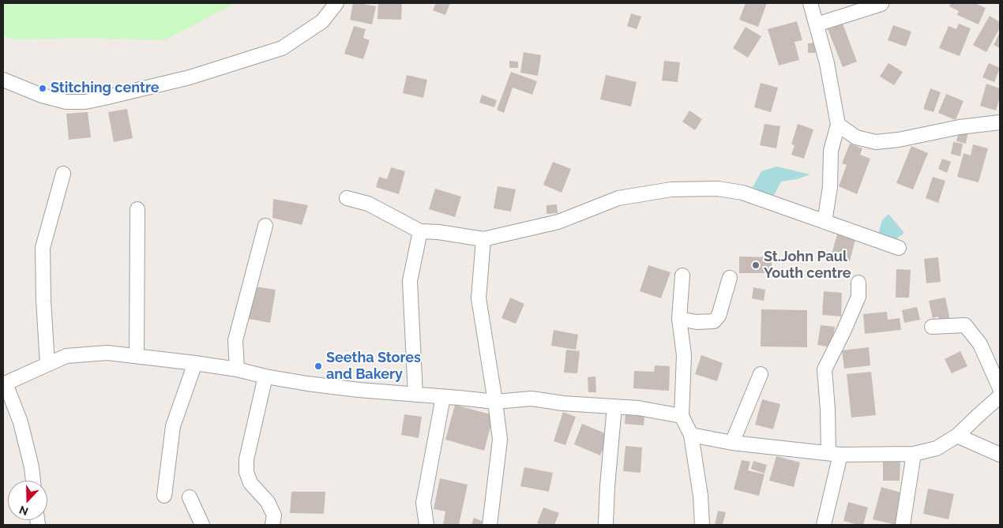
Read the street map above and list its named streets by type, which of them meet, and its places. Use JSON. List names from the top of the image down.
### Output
{
  "places": ["Stitching centre", "St.John Paul Youth centre", "Seetha Stores and Bakery"],
  "north": "bottom"
}
